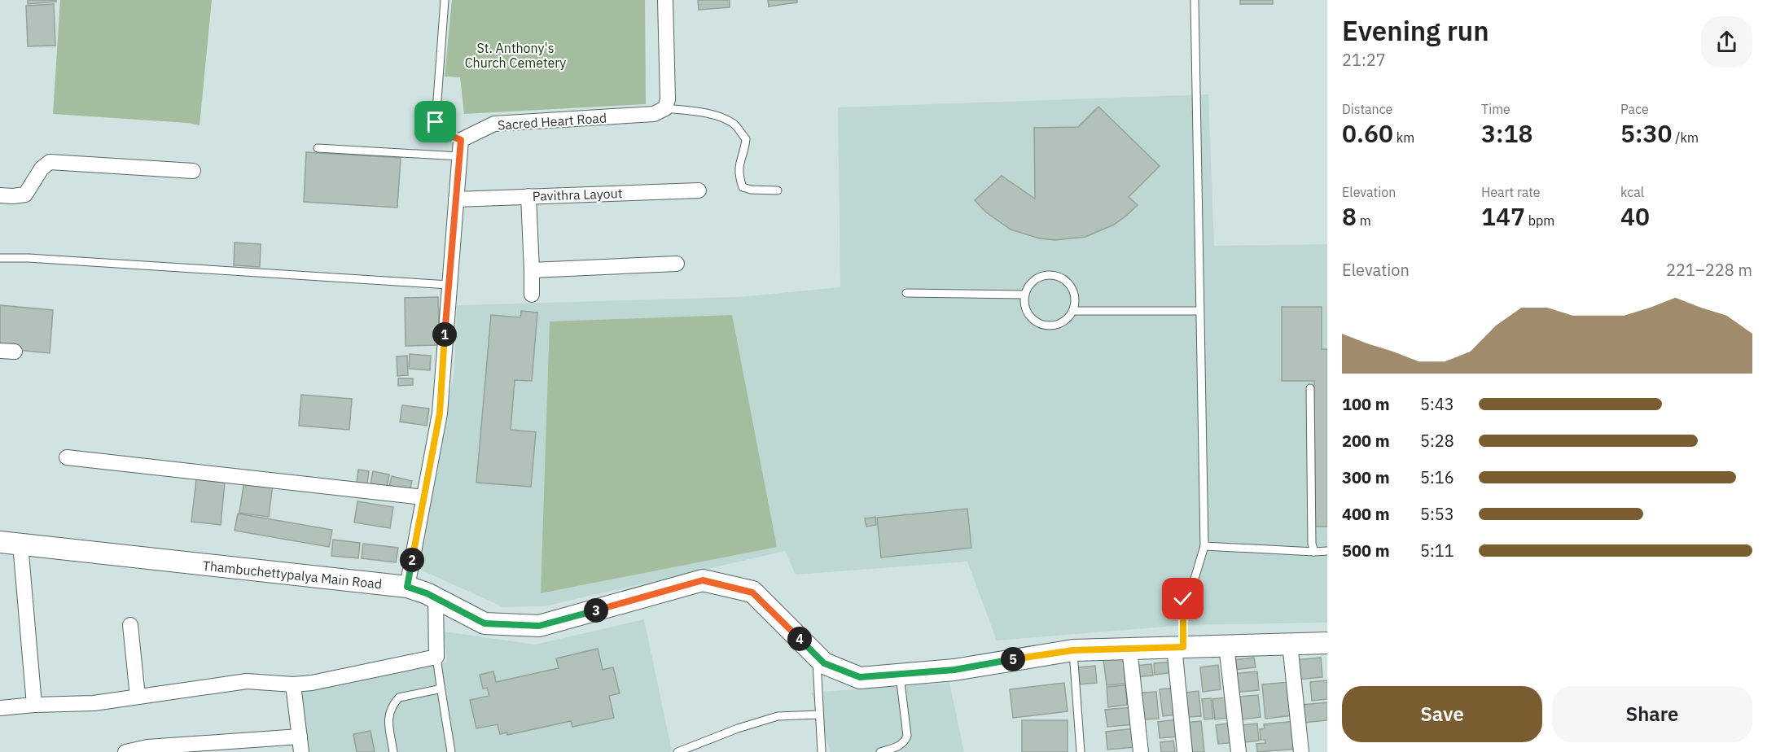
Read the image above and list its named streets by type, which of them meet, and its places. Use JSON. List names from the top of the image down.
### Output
{
  "streets": {
    "main road": ["Thambuchettypalya Main Road"],
    "street": ["Sacred Heart Road", "Pavithra Layout"]
  },
  "parks": ["St. Anthony's Church Cemetery"],
  "page": {
    "heading": ["Evening run", "21:27"],
    "stats": [
      ["Distance", "0.60 km"],
      ["Time", "3:18"],
      ["Pace", "5:30 /km"],
      ["Elevation", "8 m"],
      ["Heart rate", "147 bpm"],
      ["kcal", "40"]
    ],
    "chart": ["Elevation", "221–228 m"],
    "pins": [
      "1",
      "2",
      "3",
      "4",
      "5"
    ],
    "list": [
      {
        "name": "100 m",
        "note": "5:43"
      },
      {
        "name": "200 m",
        "note": "5:28"
      },
      {
        "name": "300 m",
        "note": "5:16"
      },
      {
        "name": "400 m",
        "note": "5:53"
      },
      {
        "name": "500 m",
        "note": "5:11"
      }
    ],
    "buttons": ["Save", "Share"]
  }
}
